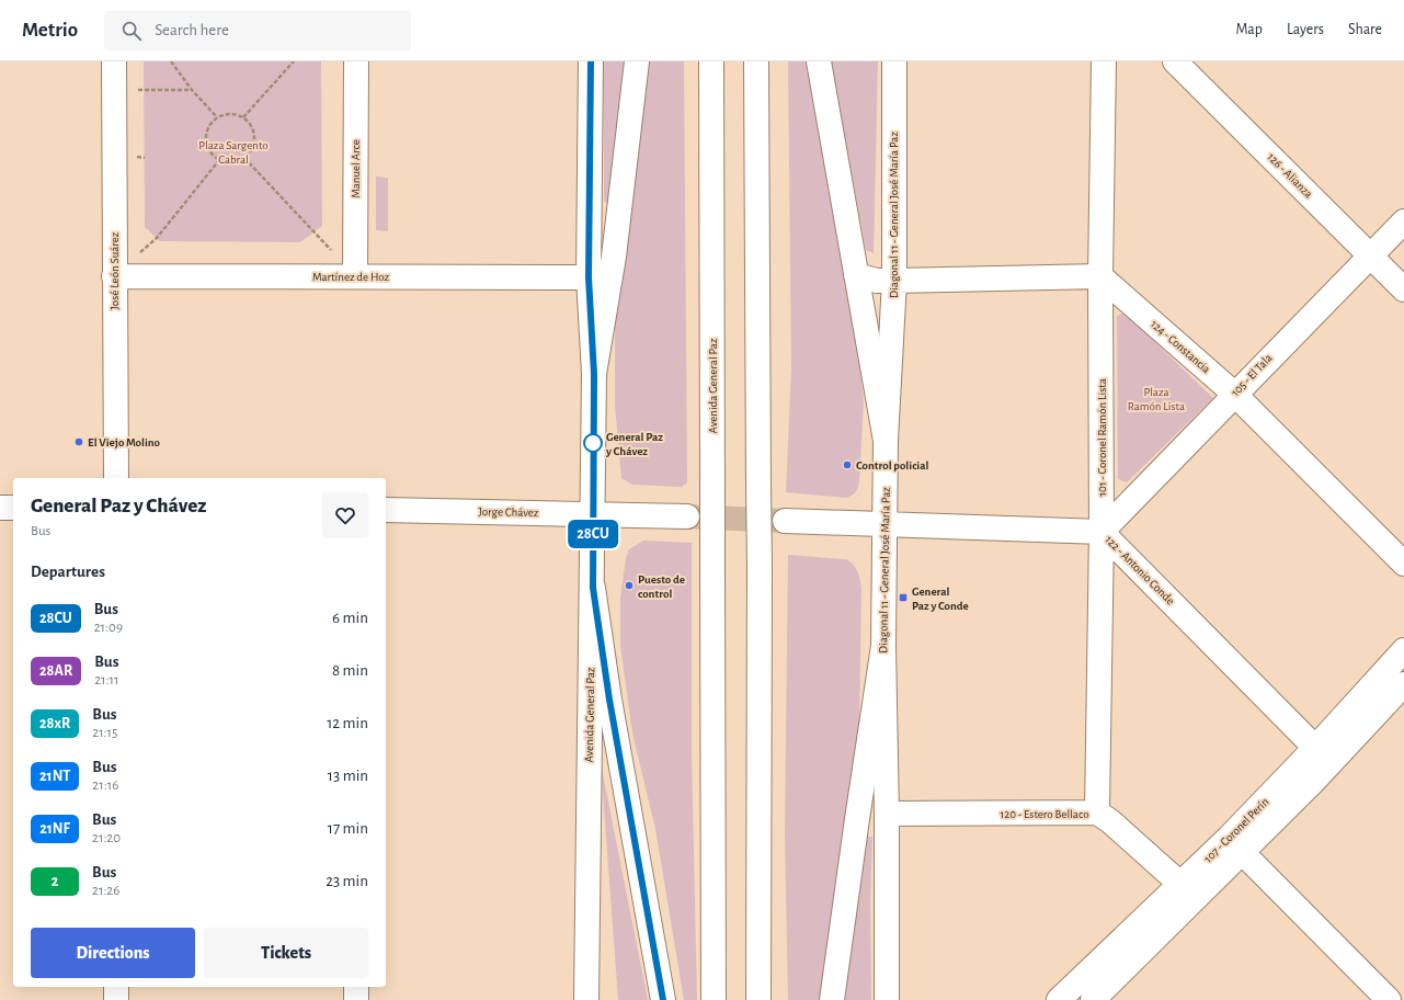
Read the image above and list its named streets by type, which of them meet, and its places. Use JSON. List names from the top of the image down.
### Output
{
  "streets": {
    "main road": [
      "Manuel Arce",
      "126 - Alianza",
      "Diagonal 11 - General José María Paz",
      "José León Suárez",
      "Martínez de Hoz",
      "124 - Constancia",
      "105 - El Tala",
      "Avenida General Paz",
      "101 - Coronel Ramón Lista",
      "Jorge Chávez",
      "122 - Antonio Conde",
      "120 - Estero Bellaco",
      "107 - Coronel Perín"
    ]
  },
  "crossings": [
    ["Manuel Arce", "Martínez de Hoz"],
    ["126 - Alianza", "105 - El Tala"],
    ["Diagonal 11 - General José María Paz", "122 - Antonio Conde"],
    ["Diagonal 11 - General José María Paz", "120 - Estero Bellaco"],
    ["José León Suárez", "Martínez de Hoz"],
    ["Martínez de Hoz", "Avenida General Paz"],
    ["124 - Constancia", "105 - El Tala"],
    ["124 - Constancia", "101 - Coronel Ramón Lista"],
    ["105 - El Tala", "101 - Coronel Ramón Lista"],
    ["105 - El Tala", "122 - Antonio Conde"],
    ["Avenida General Paz", "Jorge Chávez"],
    ["101 - Coronel Ramón Lista", "122 - Antonio Conde"],
    ["101 - Coronel Ramón Lista", "120 - Estero Bellaco"],
    ["122 - Antonio Conde", "107 - Coronel Perín"],
    ["120 - Estero Bellaco", "107 - Coronel Perín"]
  ],
  "parks": ["Plaza Sargento Cabral", "Plaza Ramón Lista"],
  "places": {
    "other": [
      "El Viejo Molino",
      "General Paz y Chávez",
      "Control policial",
      "Puesto de control"
    ],
    "transit": ["General Paz y Conde"]
  },
  "lines": ["bus line 28CU"],
  "page": {
    "header": "Metrio",
    "search": "Search here",
    "nav": ["Map", "Layers", "Share"],
    "on_map": "28CU",
    "heading": [
      ["General Paz y Chávez", "Bus"],
      "Departures"
    ],
    "list": [
      {
        "mark": "28CU",
        "name": "Bus",
        "note": "21:09",
        "value": "6 min"
      },
      {
        "mark": "28AR",
        "name": "Bus",
        "note": "21:11",
        "value": "8 min"
      },
      {
        "mark": "28xR",
        "name": "Bus",
        "note": "21:15",
        "value": "12 min"
      },
      {
        "mark": "21NT",
        "name": "Bus",
        "note": "21:16",
        "value": "13 min"
      },
      {
        "mark": "21NF",
        "name": "Bus",
        "note": "21:20",
        "value": "17 min"
      },
      {
        "mark": "2",
        "name": "Bus",
        "note": "21:26",
        "value": "23 min"
      }
    ],
    "buttons": ["Directions", "Tickets"]
  }
}
